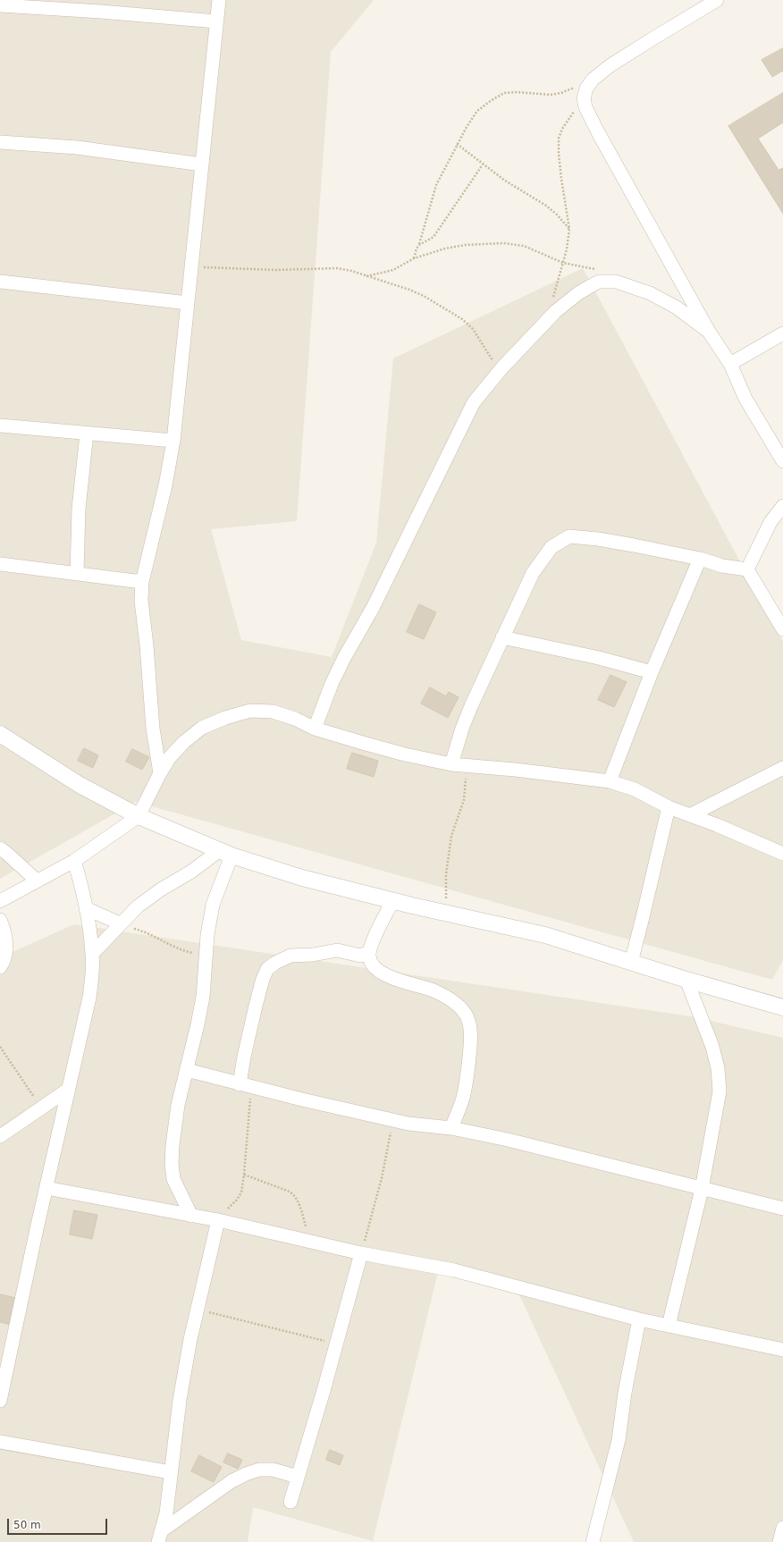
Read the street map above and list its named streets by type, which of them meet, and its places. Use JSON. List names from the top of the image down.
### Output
{
  "scale_bar": "50 m"
}
